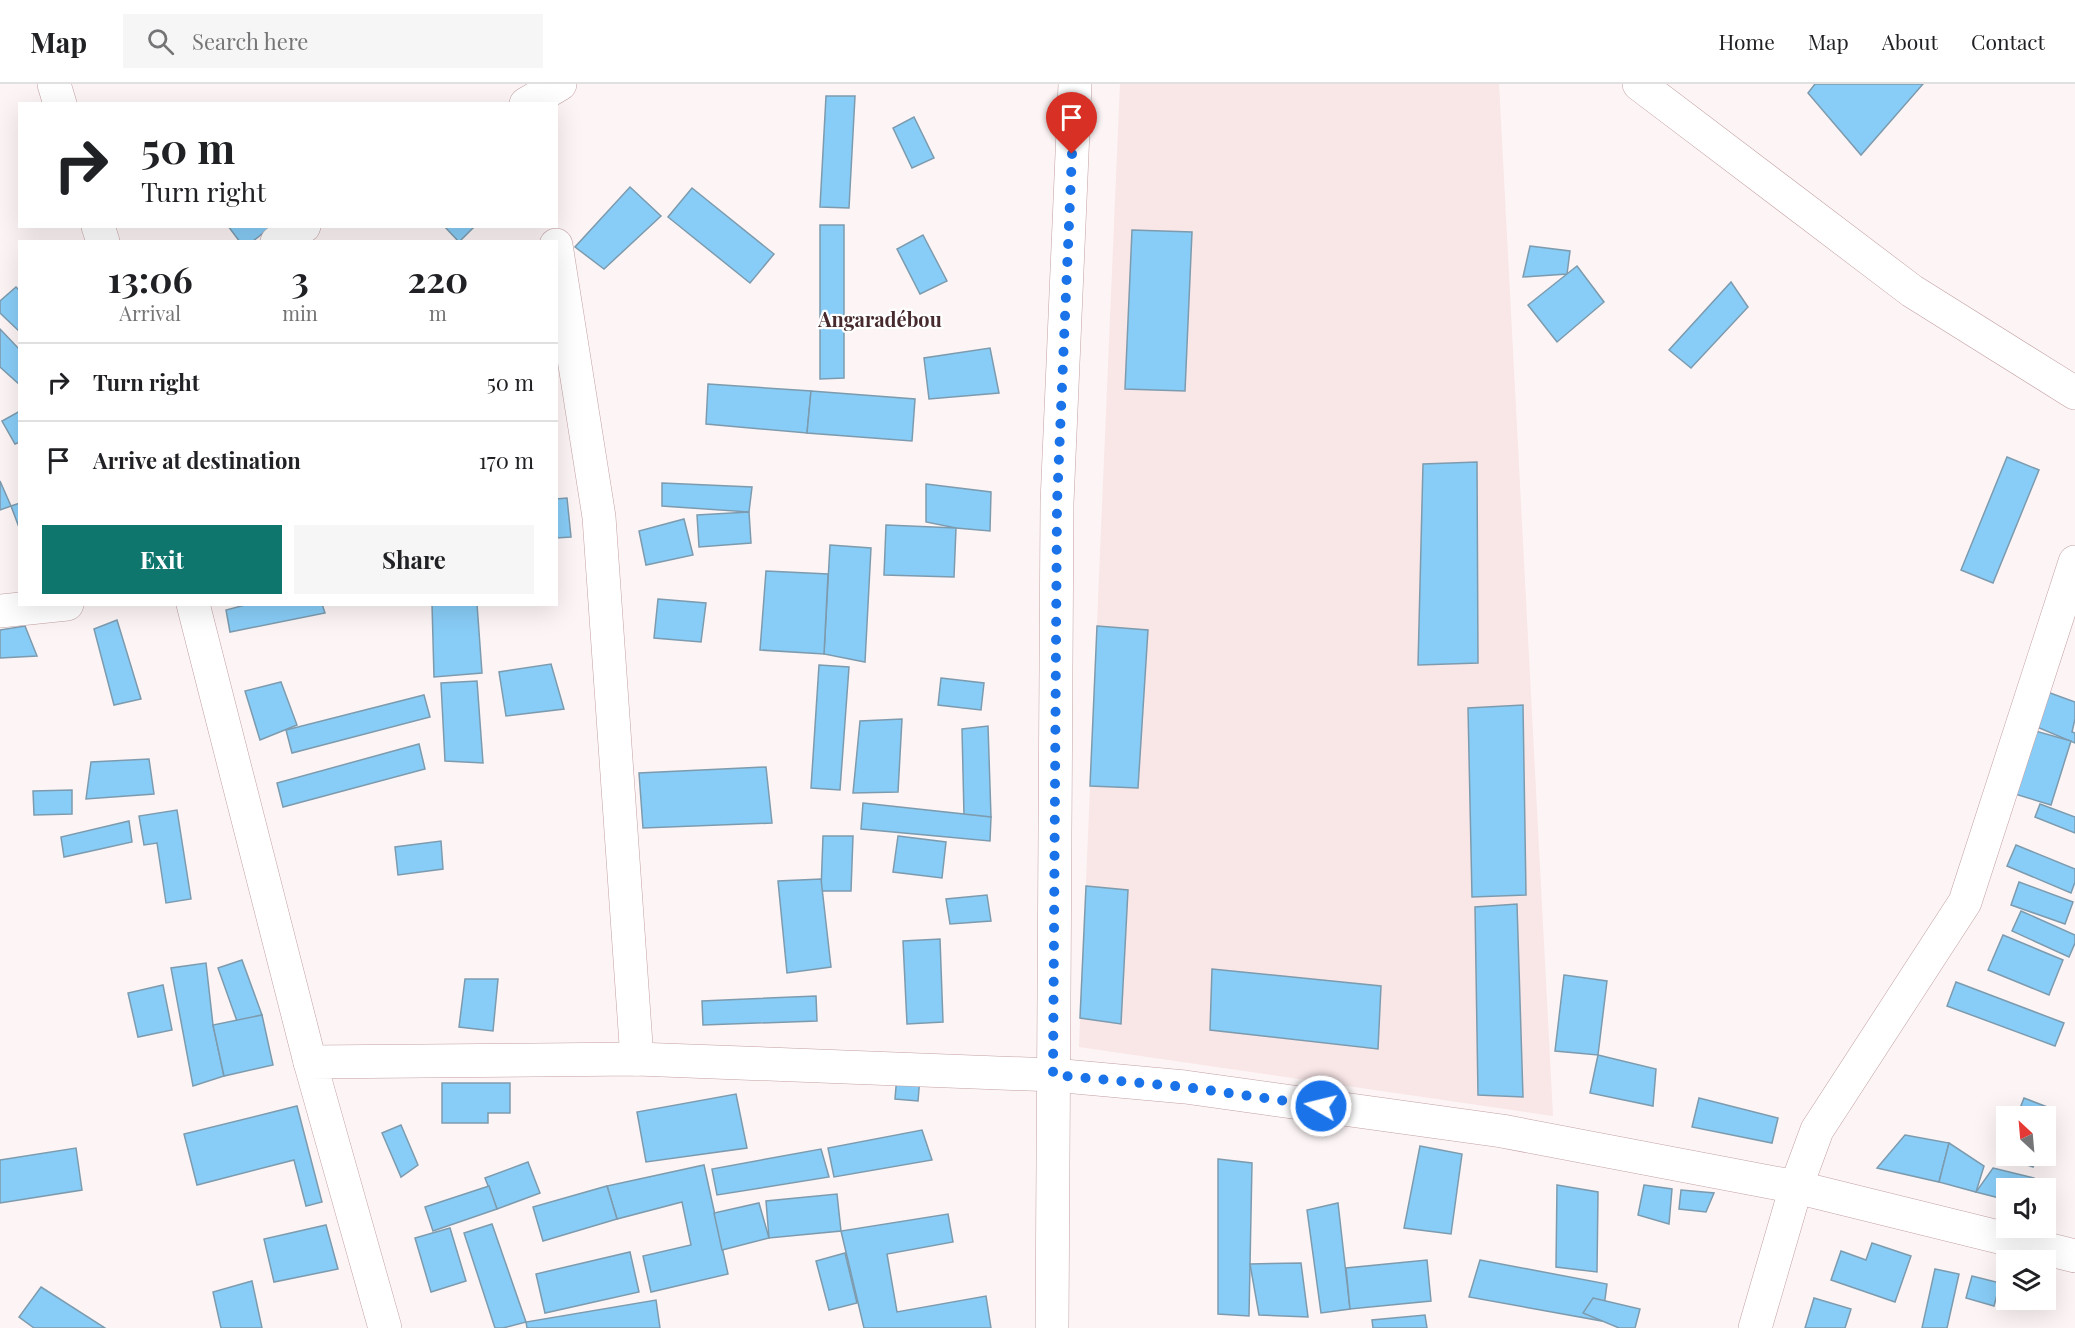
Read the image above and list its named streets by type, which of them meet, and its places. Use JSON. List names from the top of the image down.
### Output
{
  "districts": ["Angaradébou"],
  "north": "top left",
  "page": {
    "header": "Map",
    "search": "Search here",
    "nav": [
      "Home",
      "Map",
      "About",
      "Contact"
    ],
    "turn": ["50 m", "Turn right"],
    "eta": [
      "13:06",
      "Arrival",
      "3",
      "min",
      "220",
      "m"
    ],
    "list": [
      {
        "name": "Turn right",
        "value": "50 m"
      },
      {
        "name": "Arrive at destination",
        "value": "170 m"
      }
    ],
    "buttons": ["Exit", "Share"]
  }
}
